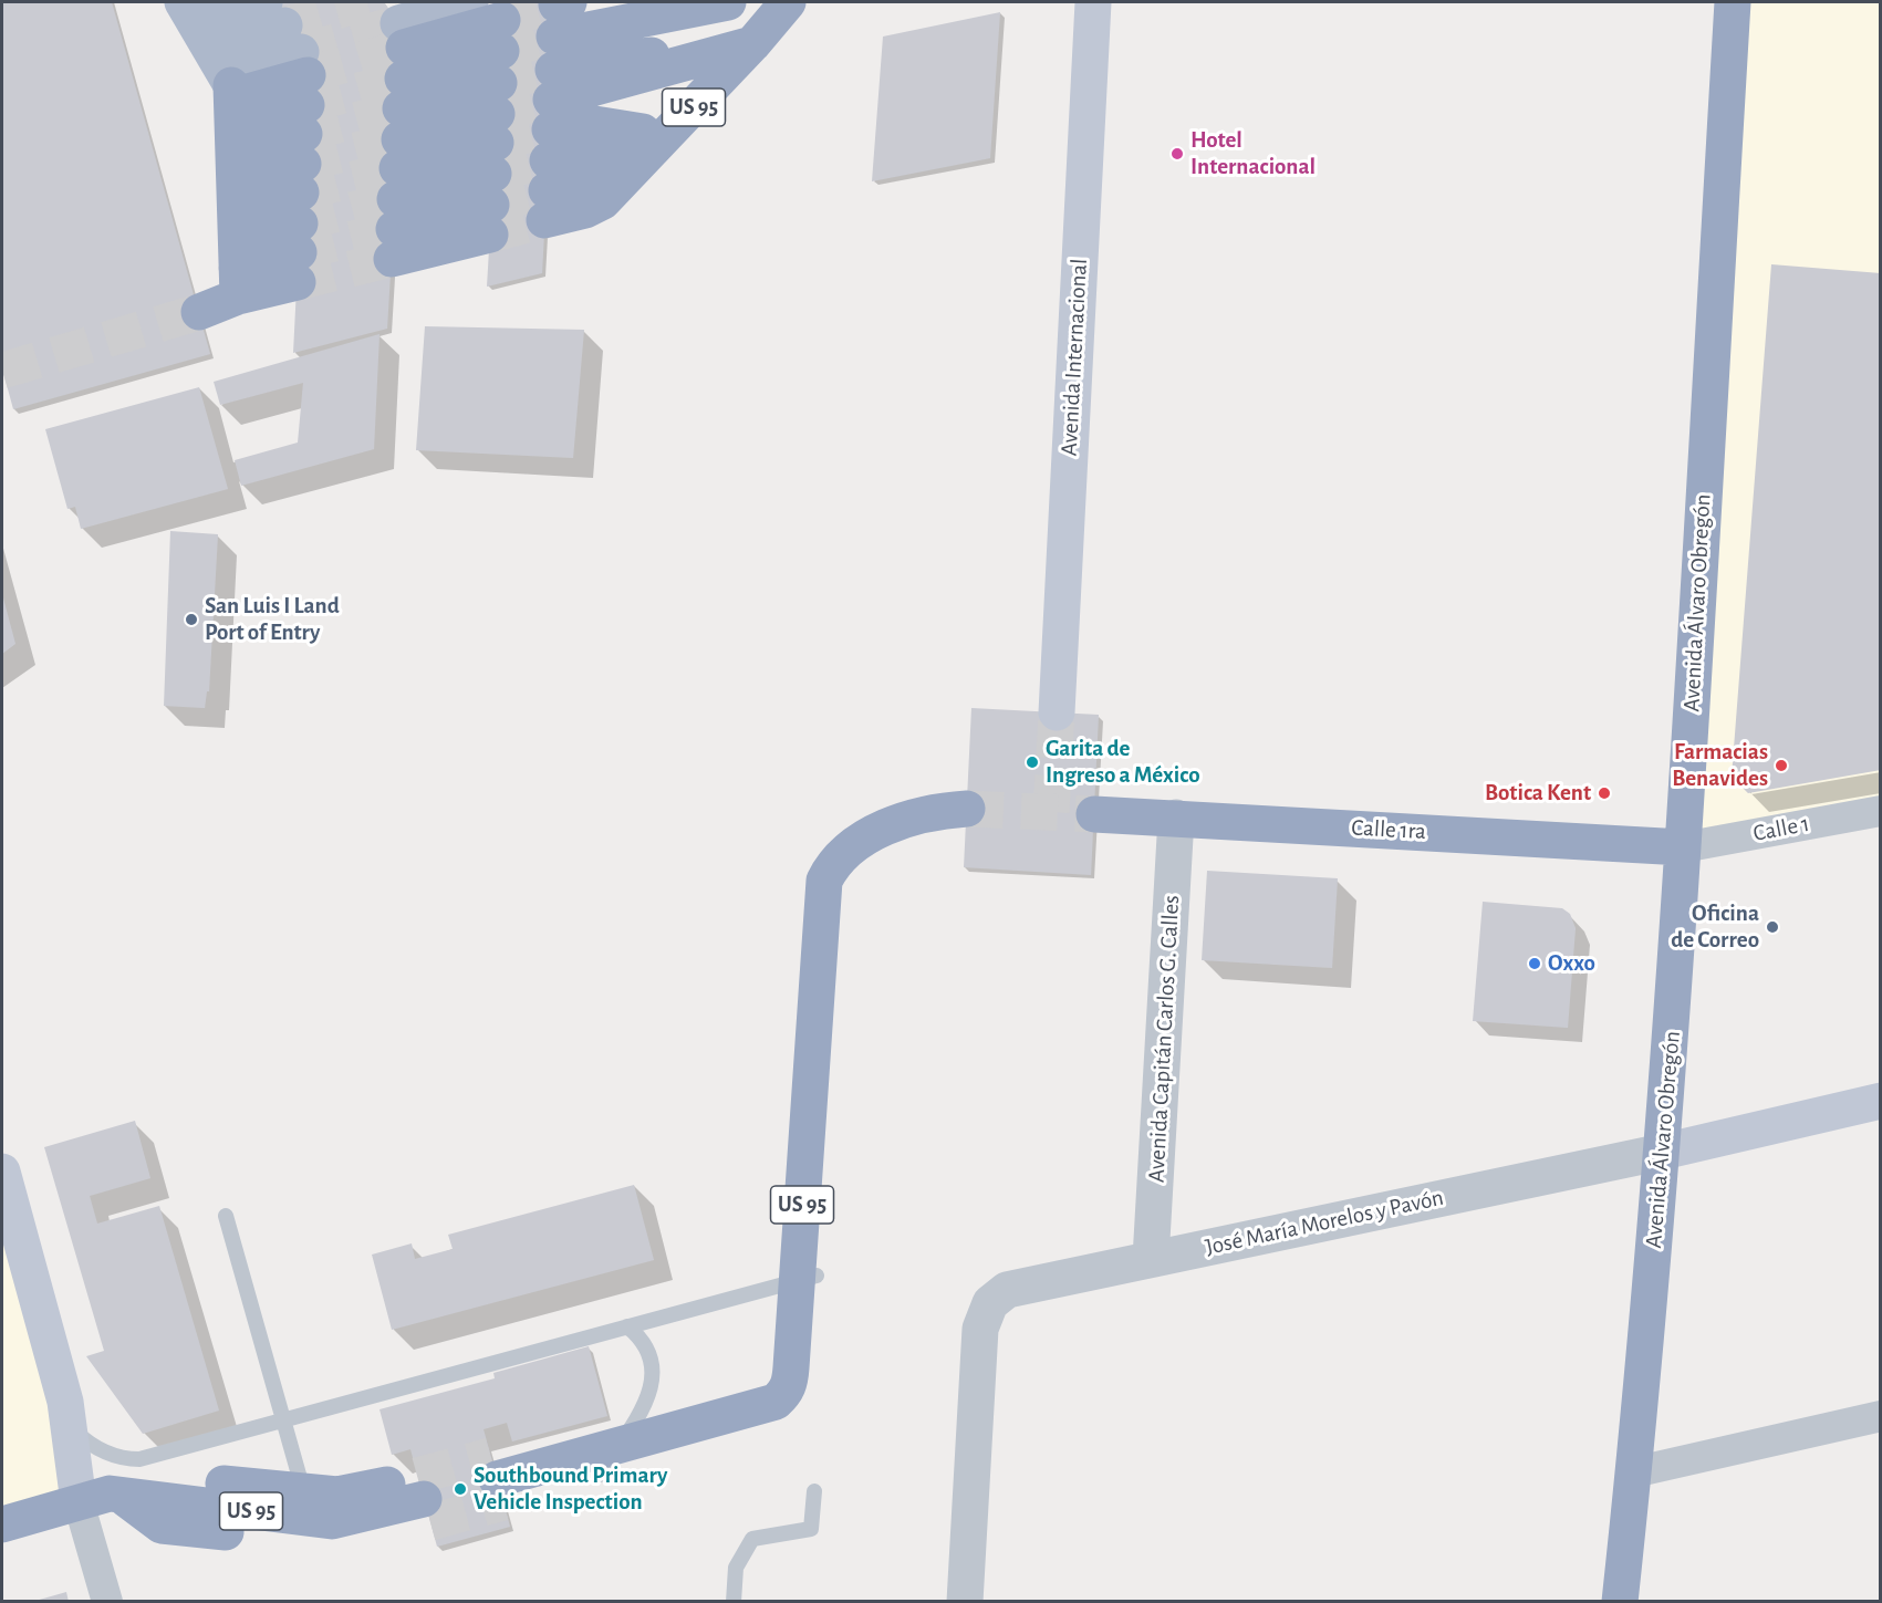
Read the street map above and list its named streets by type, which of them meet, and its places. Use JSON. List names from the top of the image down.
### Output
{
  "streets": {
    "highway": ["US 95", "Avenida Álvaro Obregón", "Calle 1ra"],
    "main road": ["Avenida Internacional"],
    "street": ["Calle 1", "Avenida Capitán Carlos G. Calles", "José María Morelos y Pavón"]
  },
  "crossings": [
    ["Avenida Álvaro Obregón", "Calle 1"],
    ["Avenida Álvaro Obregón", "Calle 1ra"],
    ["Avenida Álvaro Obregón", "José María Morelos y Pavón"],
    ["Calle 1", "Calle 1ra"],
    ["Calle 1ra", "Avenida Capitán Carlos G. Calles"],
    ["Avenida Capitán Carlos G. Calles", "José María Morelos y Pavón"]
  ],
  "places": [
    "Hotel Internacional",
    "San Luis I Land Port of Entry",
    "Garita de Ingreso a México",
    "Farmacias Benavides",
    "Botica Kent",
    "Oficina de Correo",
    "Oxxo",
    "Southbound Primary Vehicle Inspection"
  ]
}
